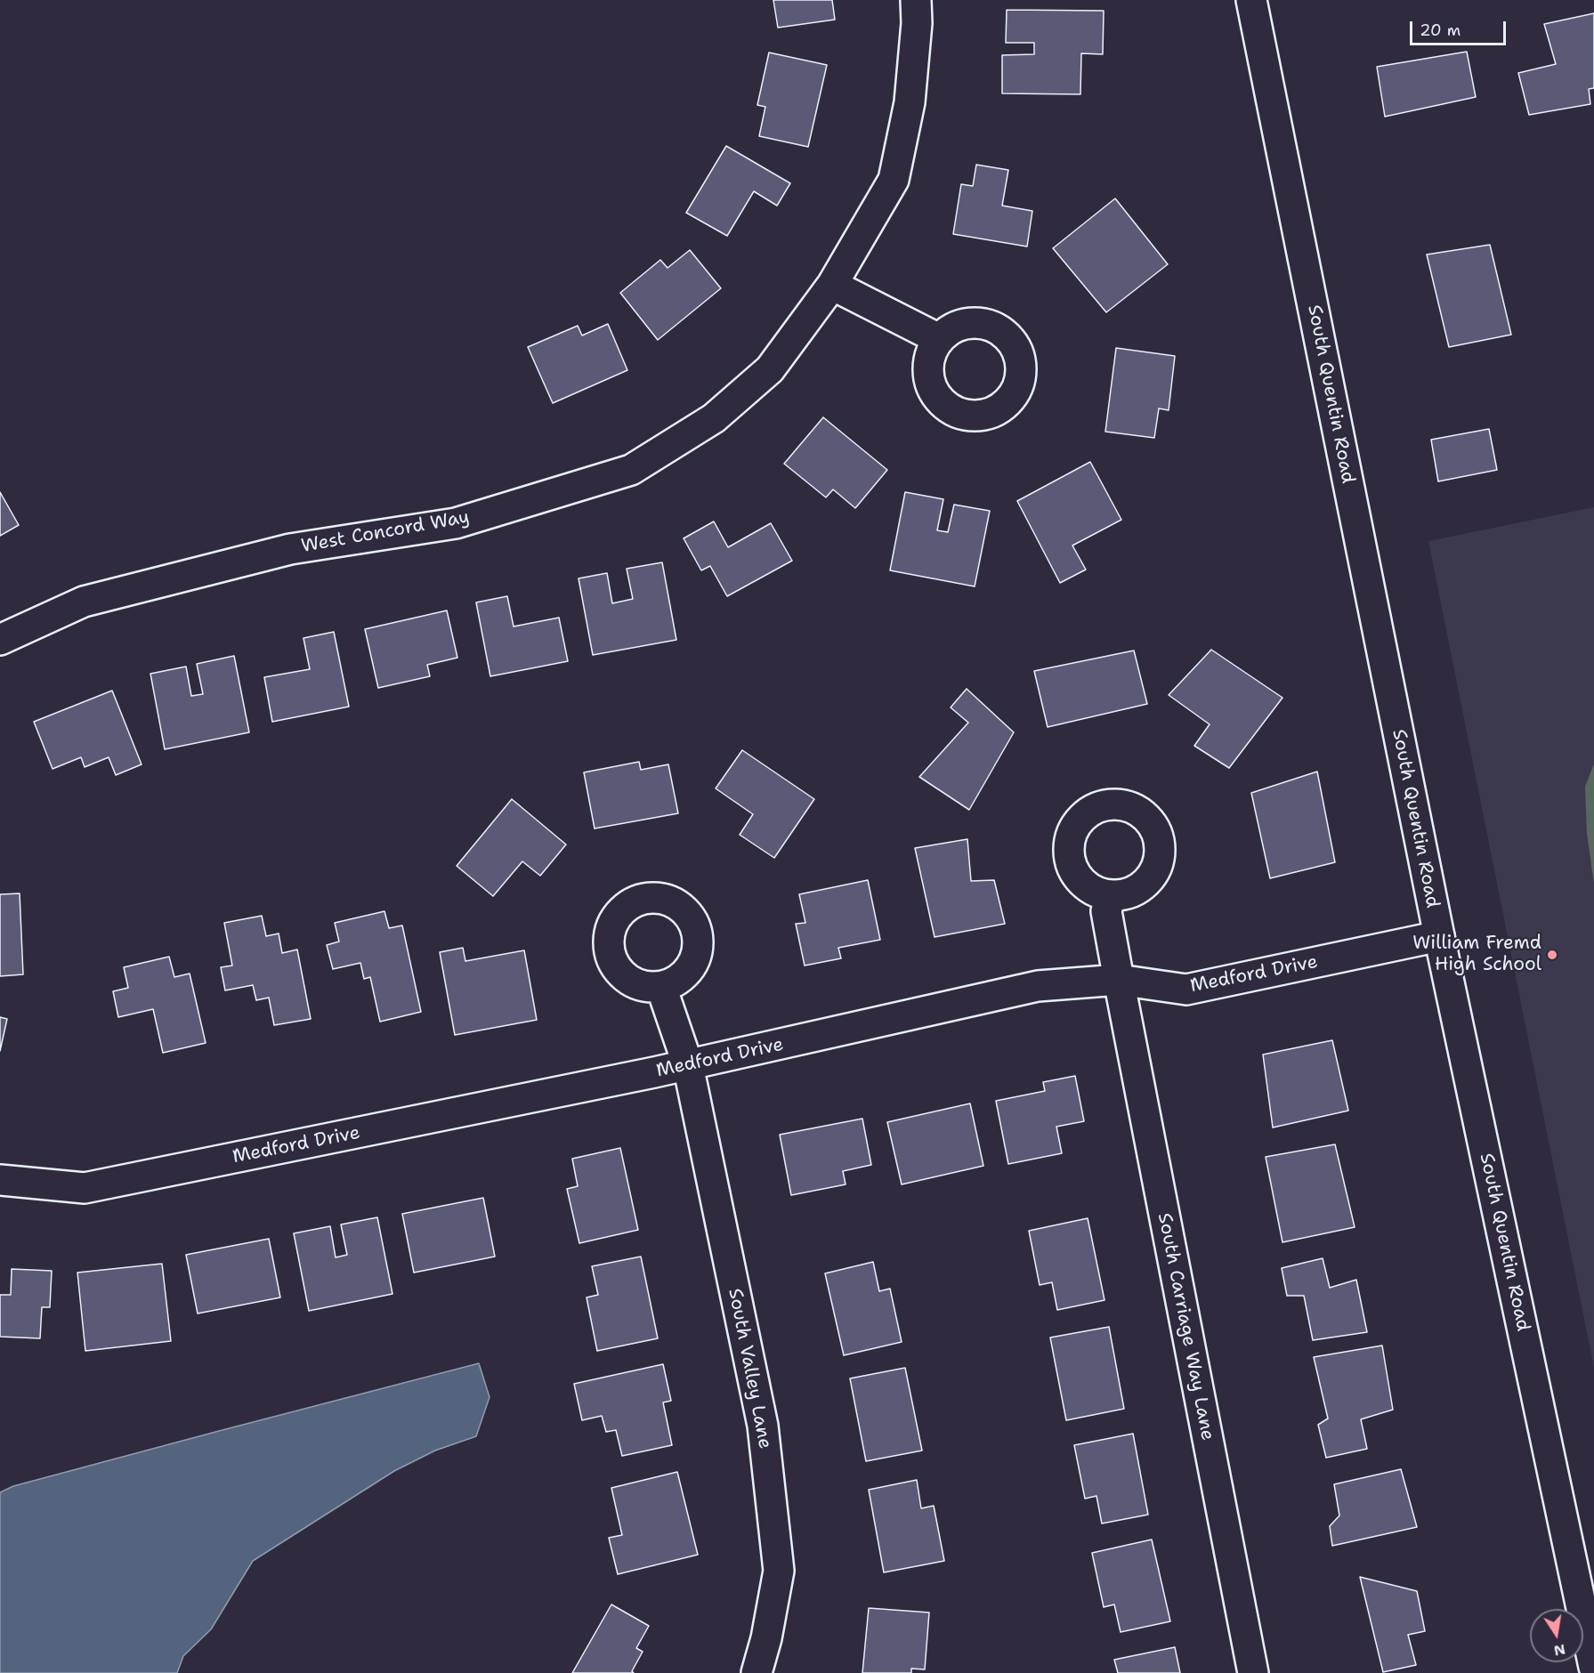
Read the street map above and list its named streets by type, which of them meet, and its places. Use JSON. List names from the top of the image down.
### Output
{
  "streets": {
    "street": [
      "South Quentin Road",
      "West Concord Way",
      "Medford Drive",
      "South Carriage Way Lane",
      "South Valley Lane"
    ]
  },
  "crossings": [
    ["South Quentin Road", "Medford Drive"],
    ["Medford Drive", "South Carriage Way Lane"],
    ["Medford Drive", "South Valley Lane"]
  ],
  "places": ["William Fremd High School"],
  "scale_bar": "20 m",
  "north": "bottom"
}
